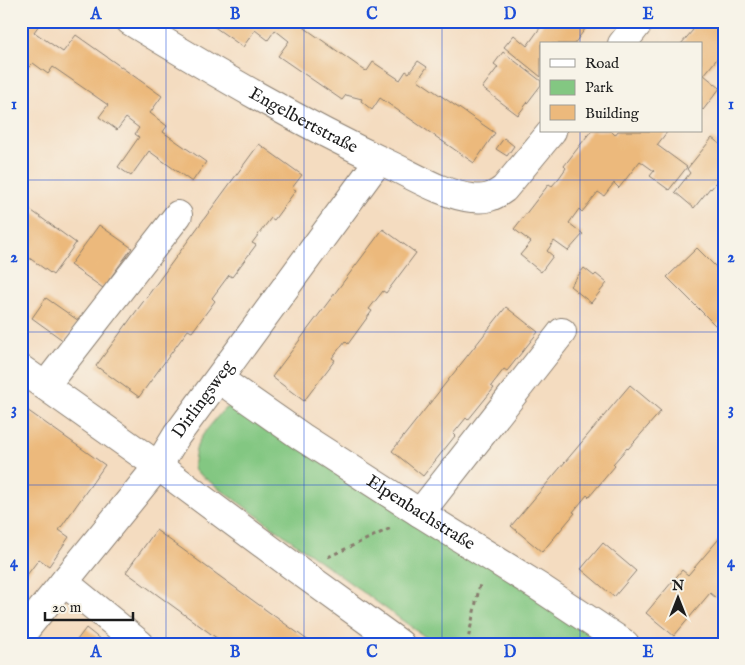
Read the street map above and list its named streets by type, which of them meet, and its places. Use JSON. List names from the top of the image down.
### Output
{
  "streets": {
    "street": ["Engelbertstraße", "Dirlingsweg", "Elpenbachstraße"]
  },
  "crossings": [
    ["Engelbertstraße", "Dirlingsweg"],
    ["Dirlingsweg", "Elpenbachstraße"]
  ],
  "legend": ["Road", "Park", "Building"],
  "scale_bar": "20 m",
  "north": "top",
  "grid": {
    "columns": [
      "A",
      "B",
      "C",
      "D",
      "E"
    ],
    "rows": [
      "1",
      "2",
      "3",
      "4"
    ]
  }
}
